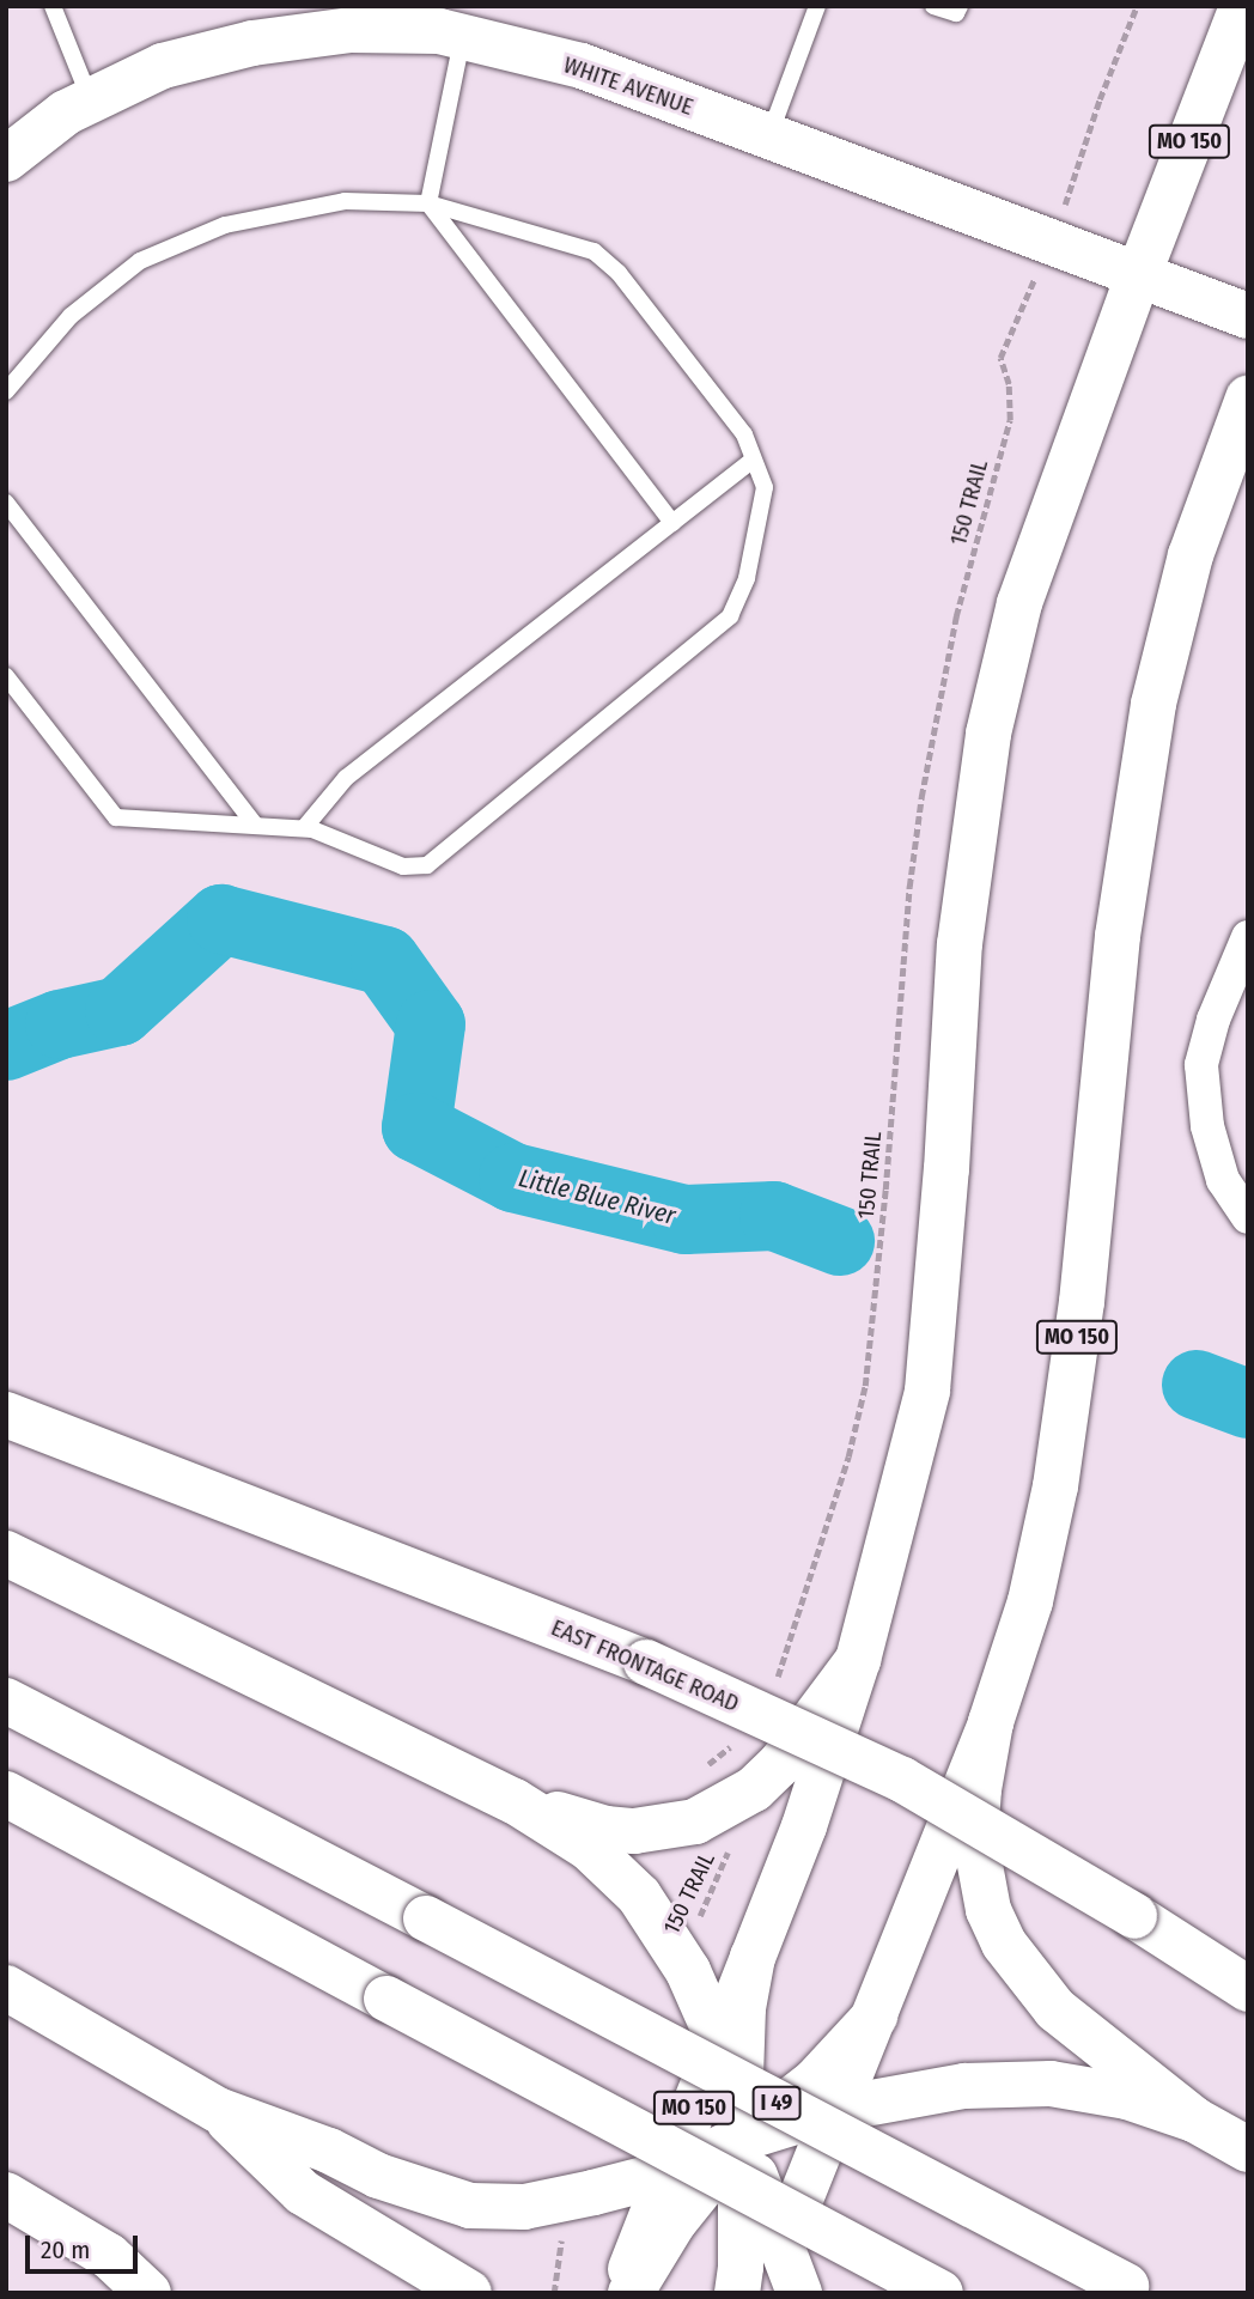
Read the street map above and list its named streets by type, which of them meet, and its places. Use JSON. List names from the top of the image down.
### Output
{
  "streets": {
    "main road": [
      "WHITE AVENUE",
      "MO 150",
      "EAST FRONTAGE ROAD",
      "I 49"
    ],
    "path": ["150 TRAIL"]
  },
  "crossings": [
    ["WHITE AVENUE", "MO 150"],
    ["WHITE AVENUE", "150 TRAIL"]
  ],
  "water": ["Little Blue River"],
  "scale_bar": "20 m"
}
